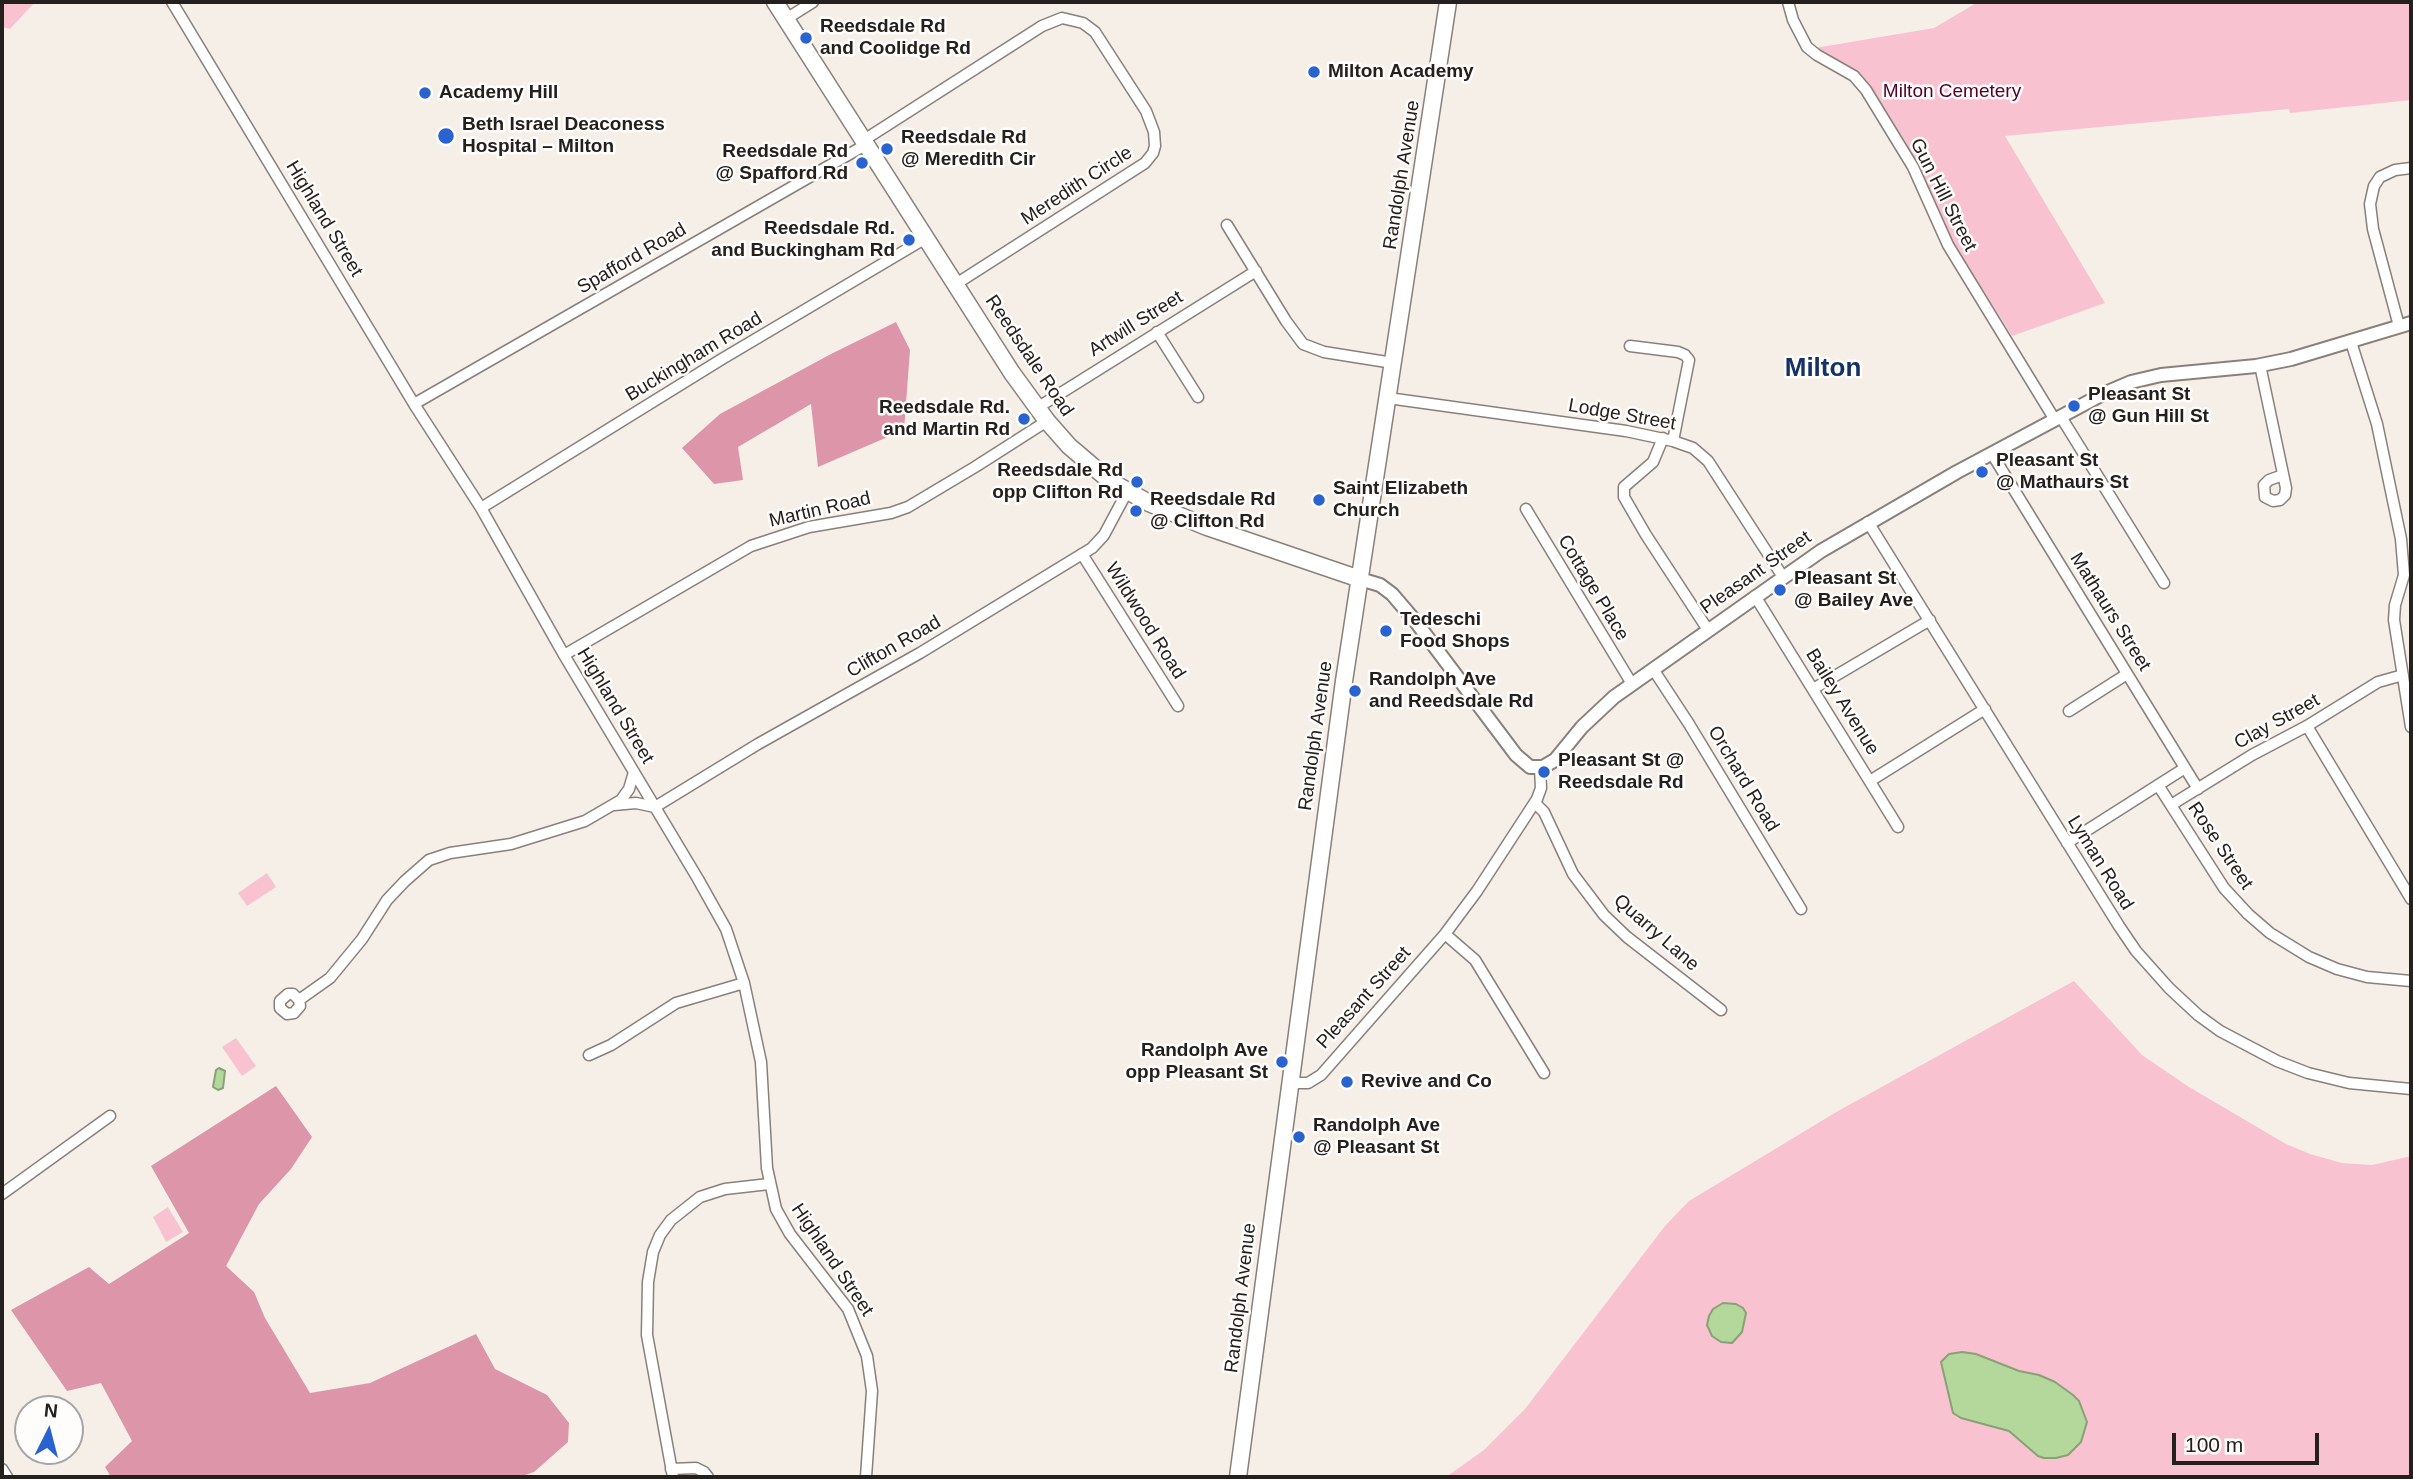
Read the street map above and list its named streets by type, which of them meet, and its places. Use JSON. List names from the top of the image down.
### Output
{
  "streets": {
    "main road": ["Randolph Avenue", "Reedsdale Road"],
    "street": [
      "Meredith Circle",
      "Gun Hill Street",
      "Highland Street",
      "Spafford Road",
      "Artwill Street",
      "Buckingham Road",
      "Lodge Street",
      "Martin Road",
      "Pleasant Street",
      "Cottage Place",
      "Mathaurs Street",
      "Wildwood Road",
      "Clifton Road",
      "Bailey Avenue",
      "Clay Street",
      "Orchard Road",
      "Rose Street",
      "Lyman Road",
      "Quarry Lane"
    ]
  },
  "crossings": [
    ["Randolph Avenue", "Reedsdale Road"],
    ["Randolph Avenue", "Lodge Street"],
    ["Randolph Avenue", "Pleasant Street"],
    ["Meredith Circle", "Spafford Road"],
    ["Meredith Circle", "Reedsdale Road"],
    ["Gun Hill Street", "Pleasant Street"],
    ["Highland Street", "Spafford Road"],
    ["Highland Street", "Buckingham Road"],
    ["Highland Street", "Martin Road"],
    ["Highland Street", "Clifton Road"],
    ["Spafford Road", "Reedsdale Road"],
    ["Artwill Street", "Reedsdale Road"],
    ["Reedsdale Road", "Buckingham Road"],
    ["Reedsdale Road", "Martin Road"],
    ["Reedsdale Road", "Pleasant Street"],
    ["Reedsdale Road", "Clifton Road"],
    ["Lodge Street", "Pleasant Street"],
    ["Pleasant Street", "Cottage Place"],
    ["Pleasant Street", "Mathaurs Street"],
    ["Pleasant Street", "Bailey Avenue"],
    ["Pleasant Street", "Orchard Road"],
    ["Pleasant Street", "Lyman Road"],
    ["Pleasant Street", "Quarry Lane"],
    ["Mathaurs Street", "Clay Street"],
    ["Wildwood Road", "Clifton Road"],
    ["Clay Street", "Rose Street"]
  ],
  "districts": ["Milton"],
  "parks": ["Milton Cemetery"],
  "places": [
    "Reedsdale Rd and Coolidge Rd",
    "Milton Academy",
    "Academy Hill",
    "Beth Israel Deaconess Hospital – Milton",
    "Reedsdale Rd @ Meredith Cir",
    "Reedsdale Rd @ Spafford Rd",
    "Reedsdale Rd. and Buckingham Rd",
    "Pleasant St @ Gun Hill St",
    "Reedsdale Rd. and Martin Rd",
    "Pleasant St @ Mathaurs St",
    "Reedsdale Rd opp Clifton Rd",
    "Saint Elizabeth Church",
    "Reedsdale Rd @ Clifton Rd",
    "Pleasant St @ Bailey Ave",
    "Tedeschi Food Shops",
    "Randolph Ave and Reedsdale Rd",
    "Pleasant St @ Reedsdale Rd",
    "Randolph Ave opp Pleasant St",
    "Revive and Co",
    "Randolph Ave @ Pleasant St"
  ],
  "scale_bar": "100 m",
  "north": "top"
}
